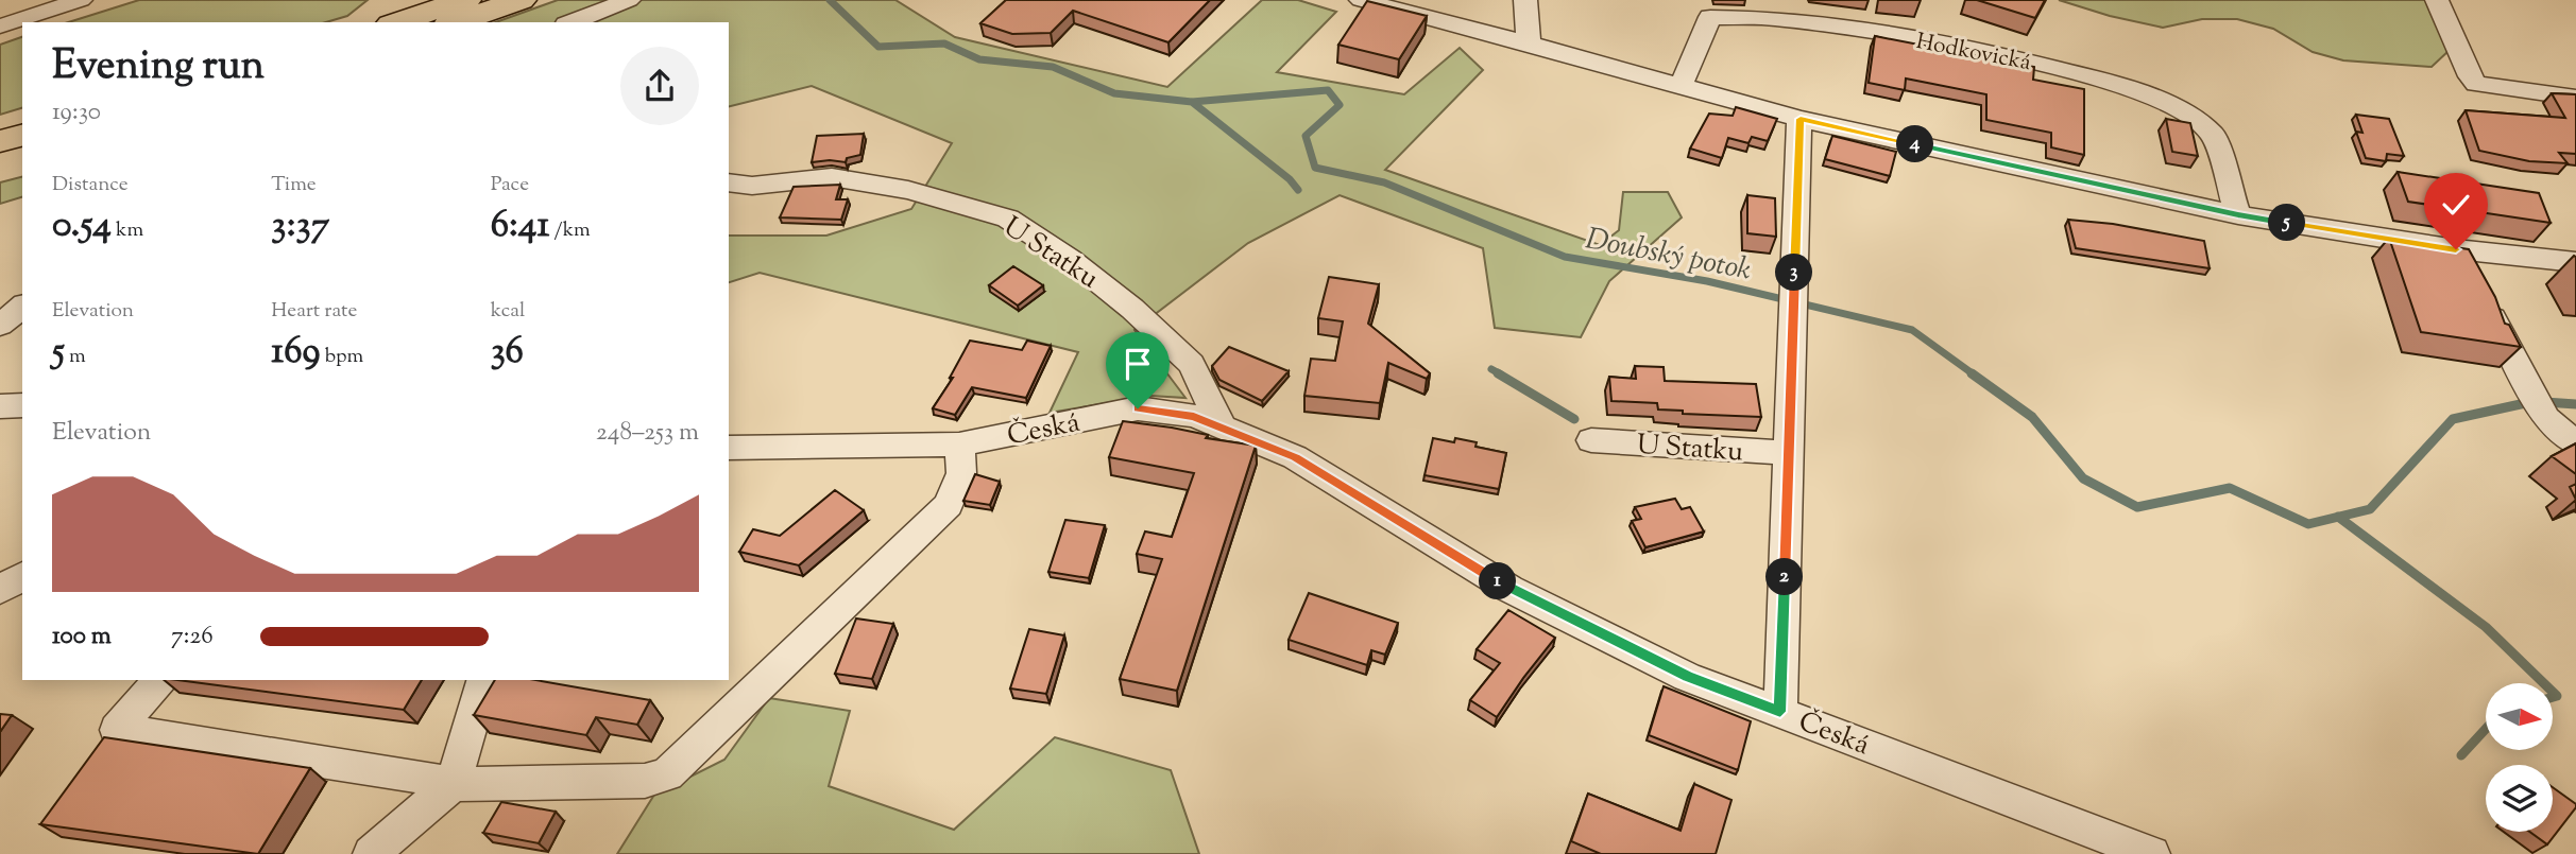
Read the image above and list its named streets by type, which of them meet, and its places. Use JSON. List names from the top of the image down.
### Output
{
  "streets": {
    "street": ["Hodkovická", "U Statku", "Česká"]
  },
  "crossings": [
    ["U Statku", "Česká"]
  ],
  "water": ["Doubský potok"],
  "north": "right",
  "page": {
    "heading": ["Evening run", "19:30"],
    "pins": [
      "4",
      "5",
      "3",
      "2",
      "1"
    ],
    "stats": [
      ["Distance", "0.54 km"],
      ["Time", "3:37"],
      ["Pace", "6:41 /km"],
      ["Elevation", "5 m"],
      ["Heart rate", "169 bpm"],
      ["kcal", "36"]
    ],
    "chart": ["Elevation", "248–253 m"],
    "list": [
      {
        "name": "100 m",
        "note": "7:26"
      }
    ]
  }
}
